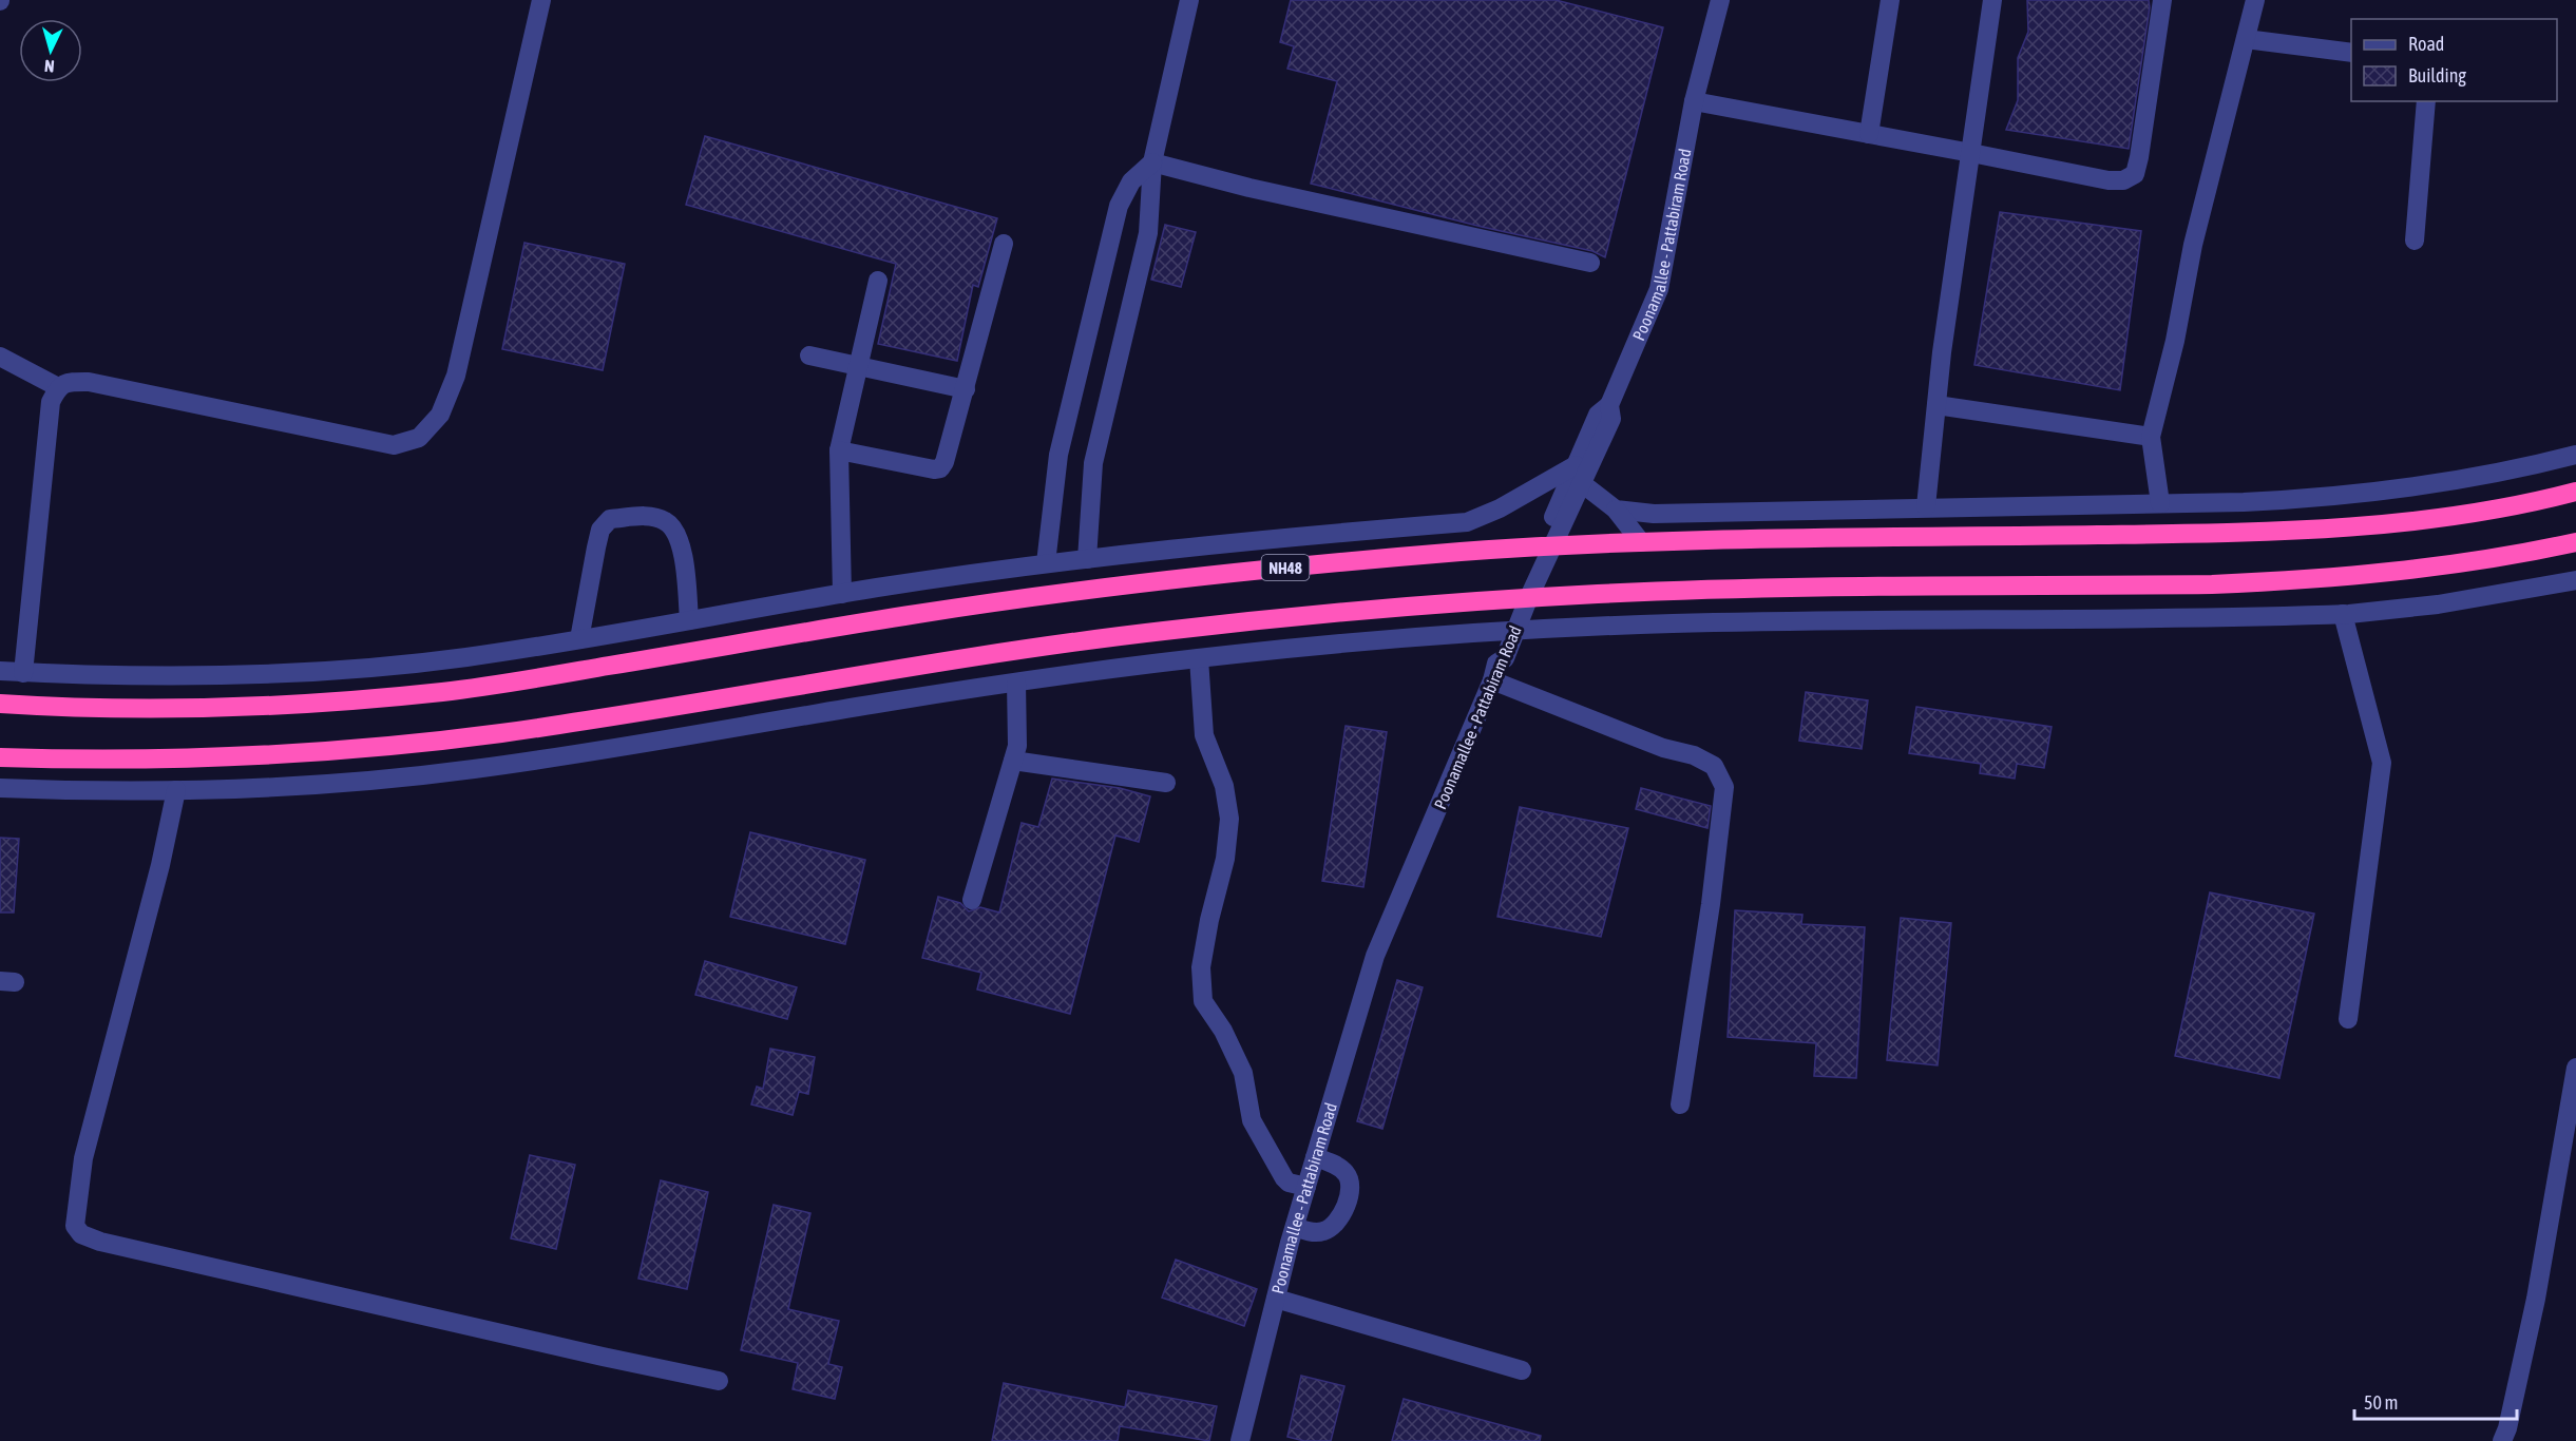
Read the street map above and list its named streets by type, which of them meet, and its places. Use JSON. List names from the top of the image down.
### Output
{
  "streets": {
    "highway": ["NH48"],
    "street": ["Poonamallee - Pattabiram Road"]
  },
  "crossings": [
    ["Poonamallee - Pattabiram Road", "NH48"]
  ],
  "legend": ["Road", "Building"],
  "scale_bar": "50 m",
  "north": "bottom"
}
